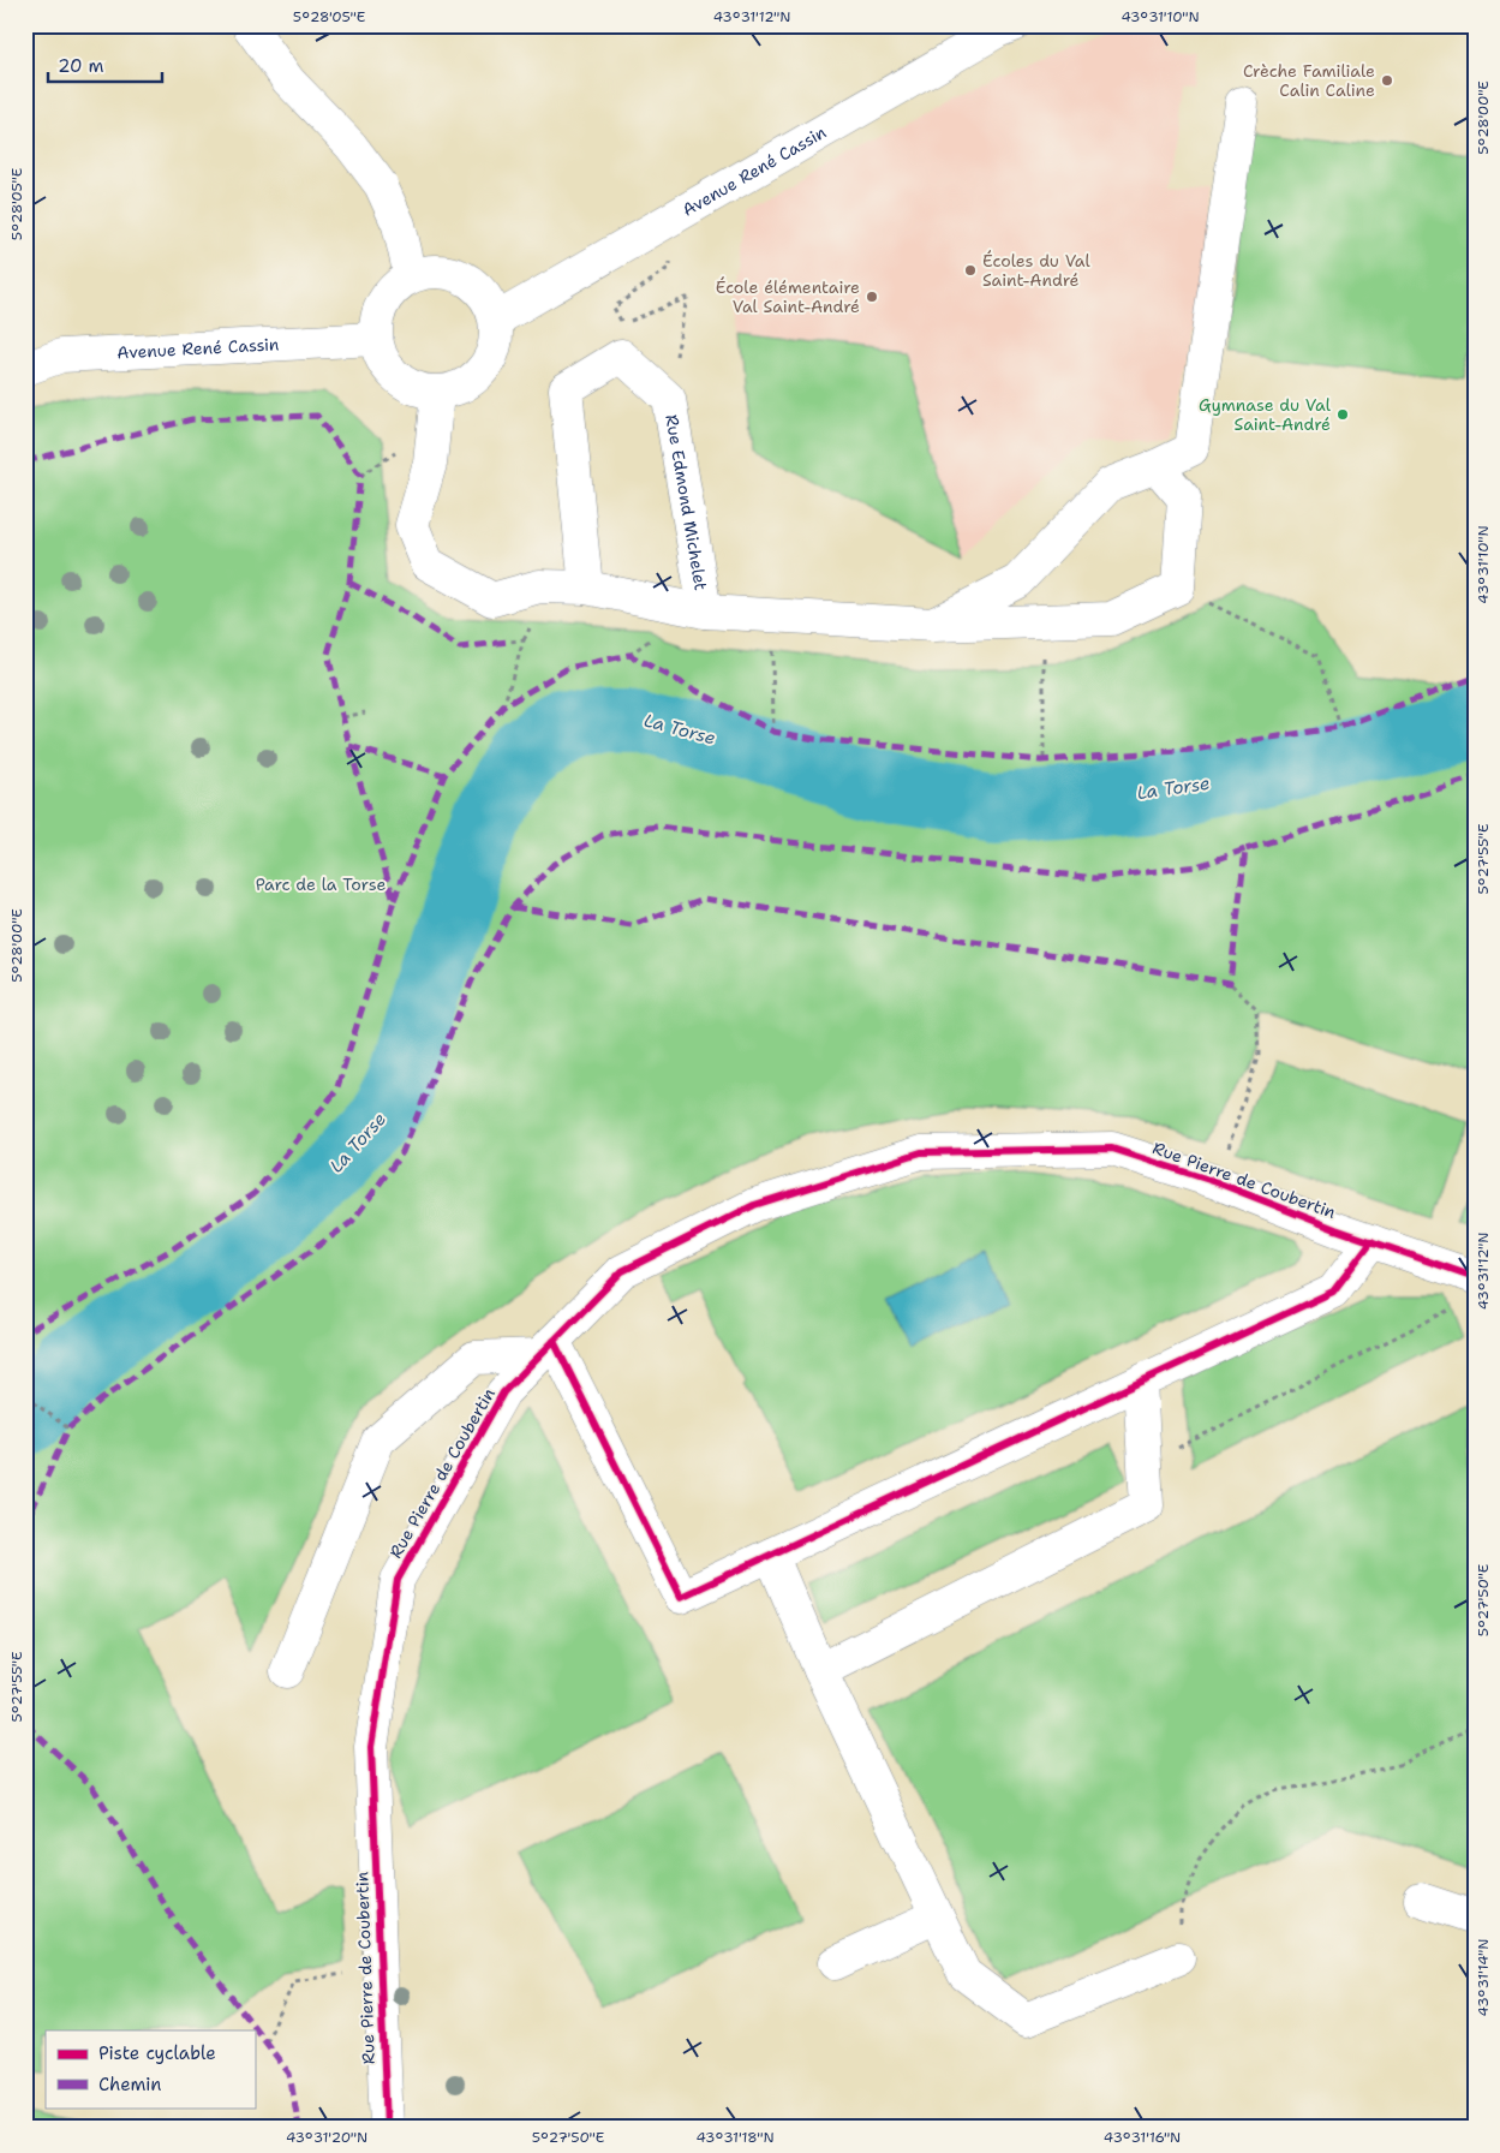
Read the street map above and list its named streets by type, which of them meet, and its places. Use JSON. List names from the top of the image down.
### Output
{
  "streets": {
    "street": ["Avenue René Cassin", "Rue Edmond Michelet", "Rue Pierre de Coubertin"]
  },
  "crossings": [
    ["Avenue René Cassin", "Rue Edmond Michelet"]
  ],
  "water": ["La Torse"],
  "parks": ["Parc de la Torse"],
  "places": [
    "Crèche Familiale Calin Caline",
    "Écoles du Val Saint-André",
    "École élémentaire Val Saint-André",
    "Gymnase du Val Saint-André"
  ],
  "legend": ["Piste cyclable", "Chemin"],
  "scale_bar": "20 m",
  "coordinates": [
    "5°28'05\"E",
    "43°31'12\"N",
    "43°31'10\"N",
    "5°28'00\"E",
    "5°27'55\"E",
    "5°27'50\"E",
    "43°31'14\"N",
    "43°31'20\"N",
    "43°31'18\"N",
    "43°31'16\"N"
  ]
}
